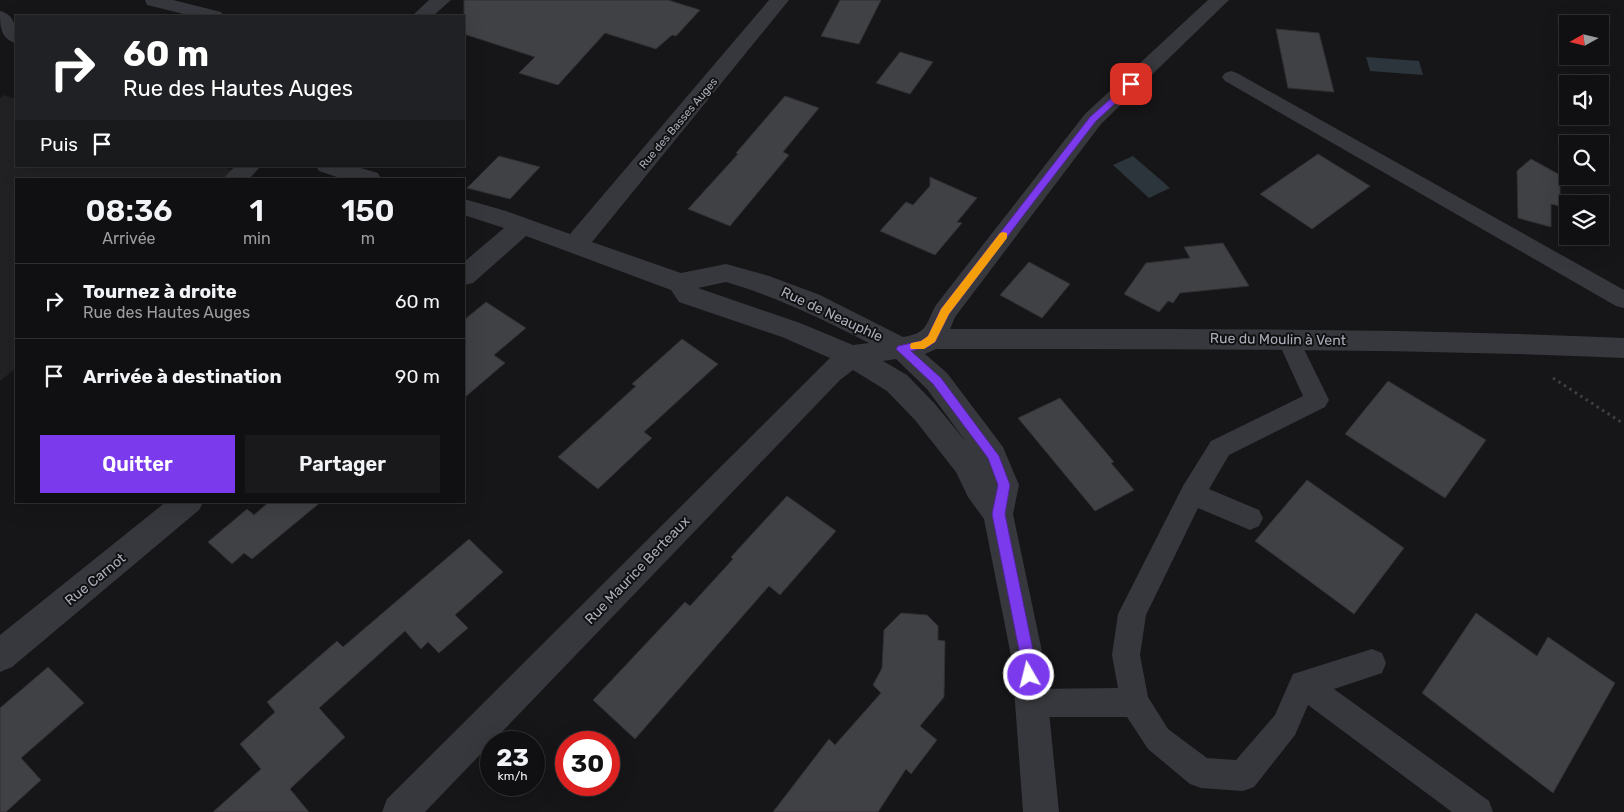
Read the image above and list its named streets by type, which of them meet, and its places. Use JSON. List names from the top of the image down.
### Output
{
  "streets": {
    "street": [
      "Rue des Basses Auges",
      "Rue de Neauphle",
      "Rue du Moulin à Vent",
      "Rue Maurice Berteaux",
      "Rue Carnot"
    ]
  },
  "crossings": [
    ["Rue des Basses Auges", "Rue de Neauphle"],
    ["Rue de Neauphle", "Rue Maurice Berteaux"]
  ],
  "north": "left",
  "page": {
    "turn": ["60 m", "Rue des Hautes Auges"],
    "then": "Puis",
    "eta": [
      "08:36",
      "Arrivée",
      "1",
      "min",
      "150",
      "m"
    ],
    "list": [
      {
        "name": "Tournez à droite",
        "note": "Rue des Hautes Auges",
        "value": "60 m"
      },
      {
        "name": "Arrivée à destination",
        "value": "90 m"
      }
    ],
    "buttons": ["Quitter", "Partager"],
    "speed": "23 km/h",
    "limit": "30"
  }
}
